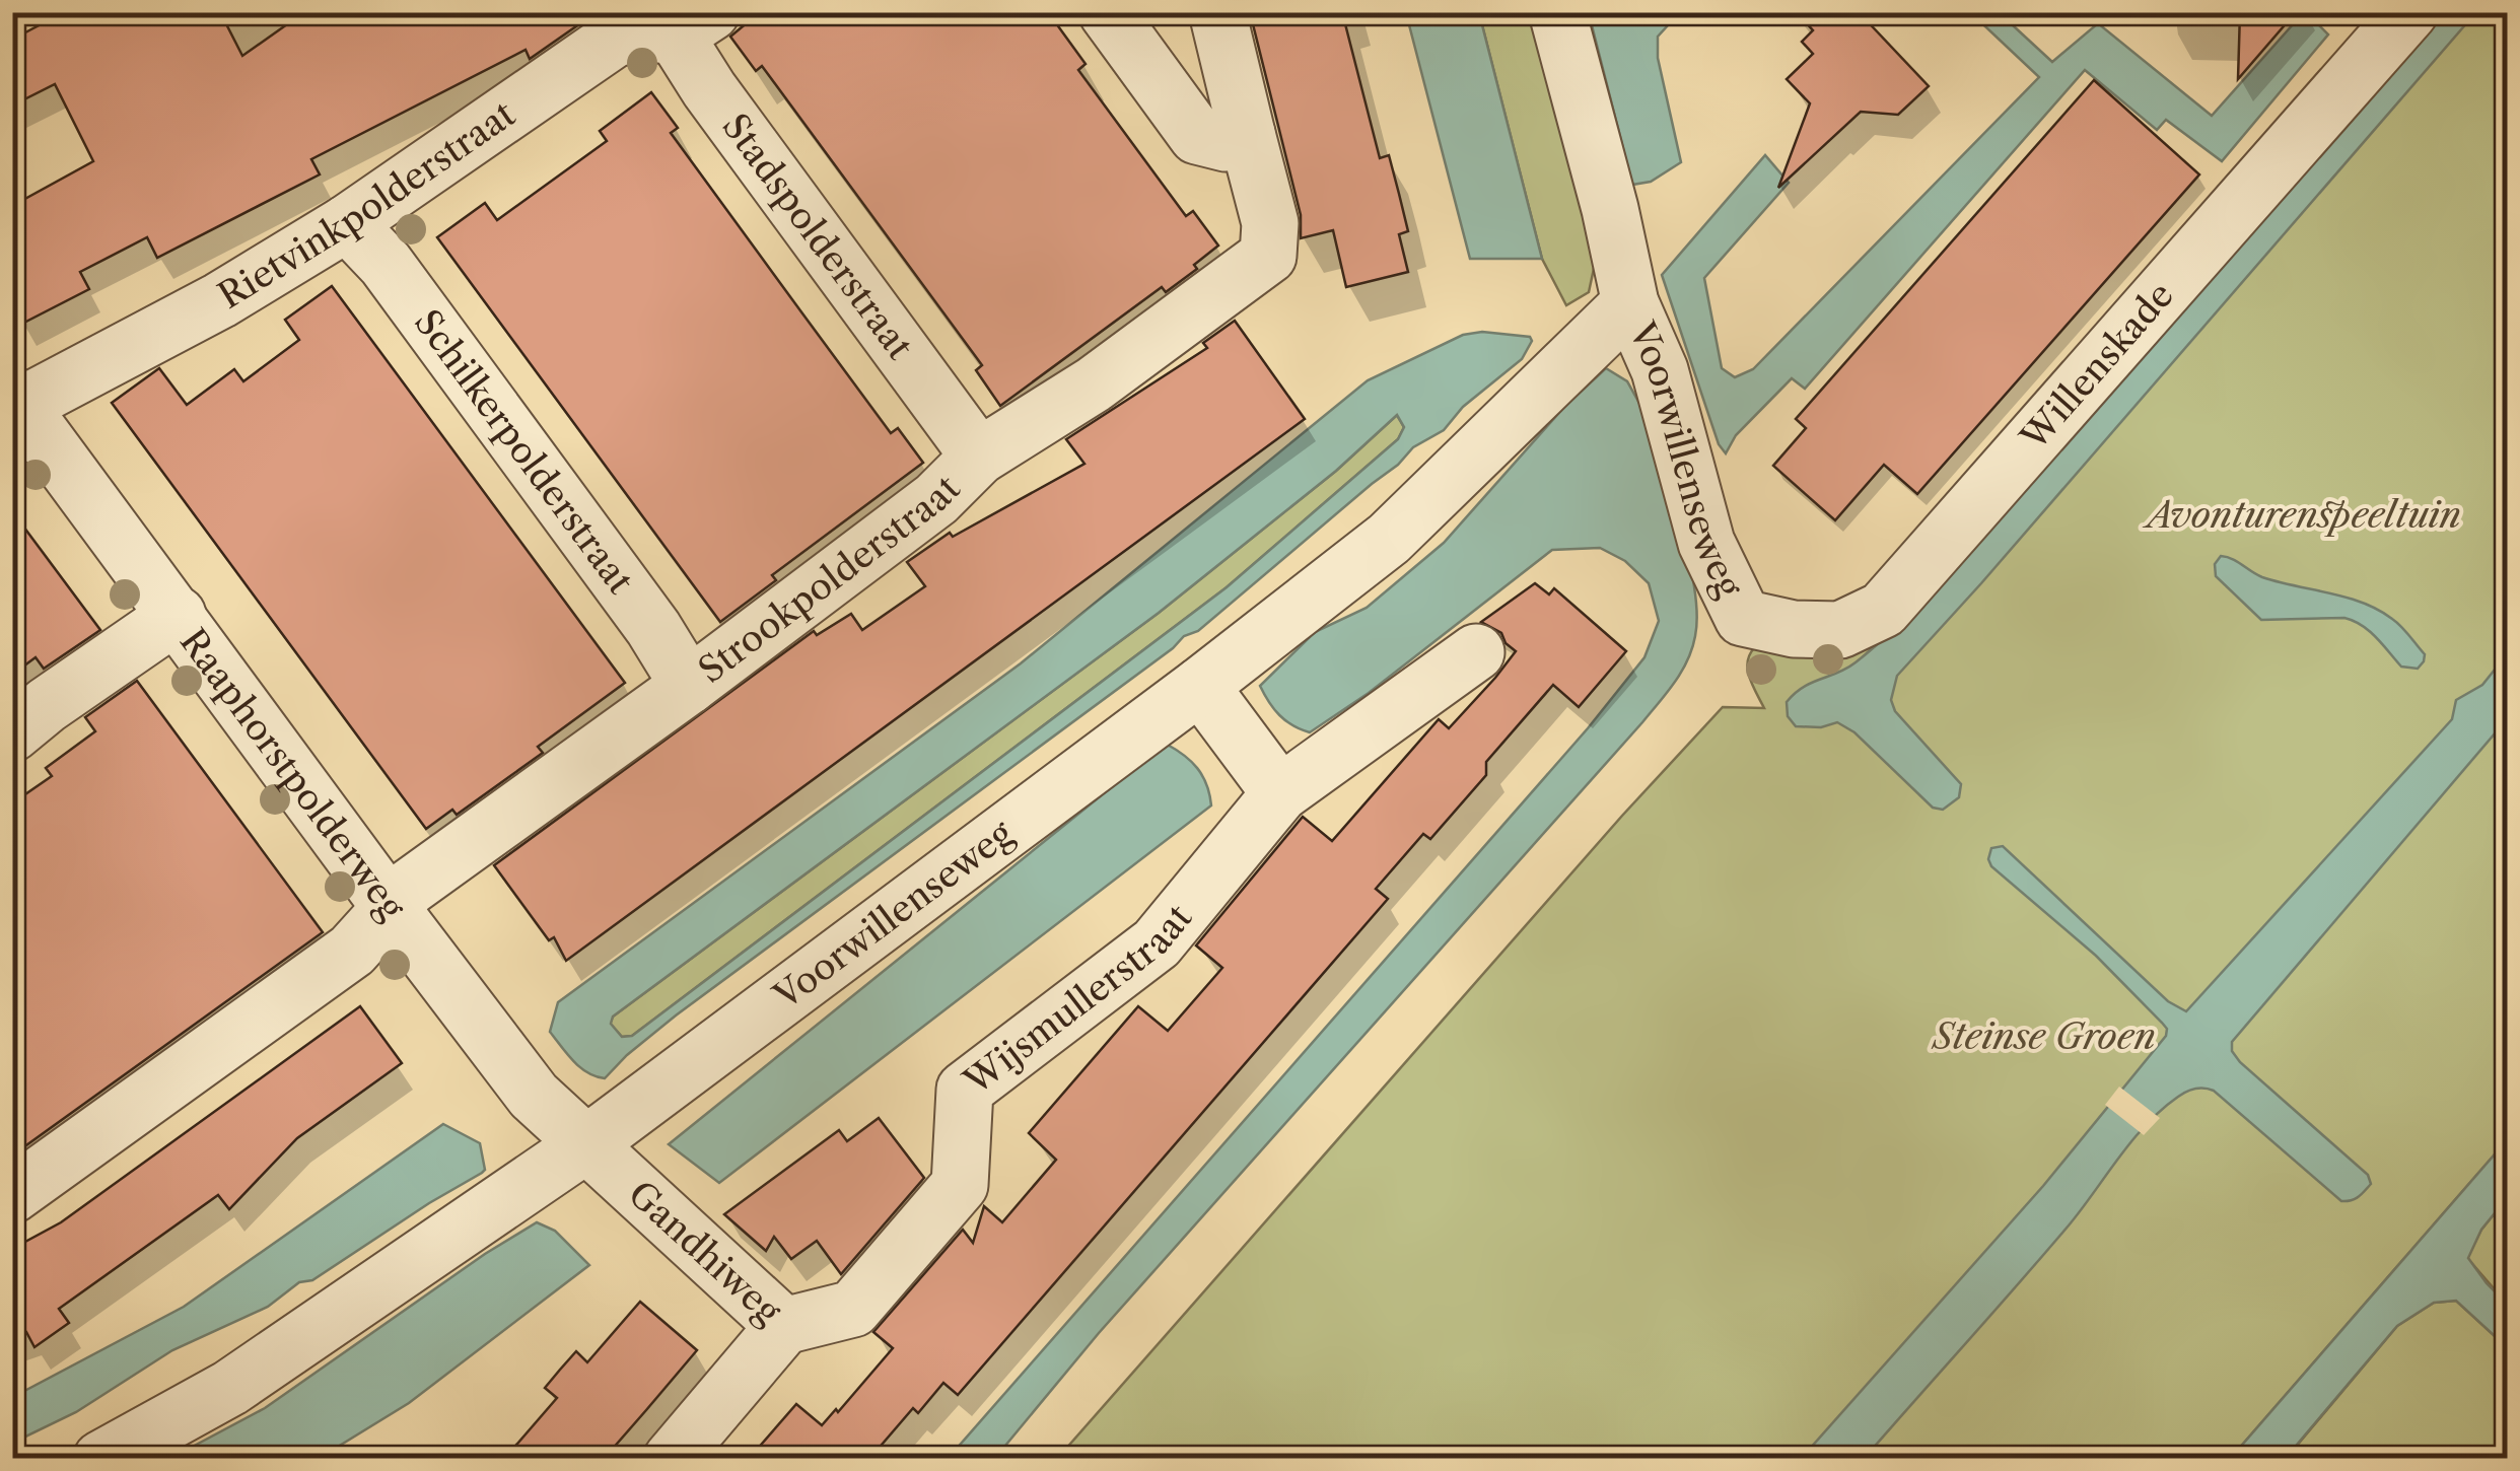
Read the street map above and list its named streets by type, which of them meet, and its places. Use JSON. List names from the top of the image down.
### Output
{
  "streets": {
    "street": [
      "Rietvinkpolderstraat",
      "Stadspolderstraat",
      "Willenskade",
      "Schilkerpolderstraat",
      "Voorwillenseweg",
      "Strookpolderstraat",
      "Raaphorstpolderweg",
      "Wijsmullerstraat",
      "Gandhiweg"
    ]
  },
  "crossings": [
    ["Rietvinkpolderstraat", "Stadspolderstraat"],
    ["Rietvinkpolderstraat", "Schilkerpolderstraat"],
    ["Rietvinkpolderstraat", "Raaphorstpolderweg"],
    ["Stadspolderstraat", "Strookpolderstraat"],
    ["Willenskade", "Voorwillenseweg"],
    ["Schilkerpolderstraat", "Strookpolderstraat"],
    ["Voorwillenseweg", "Raaphorstpolderweg"],
    ["Voorwillenseweg", "Gandhiweg"],
    ["Strookpolderstraat", "Raaphorstpolderweg"],
    ["Raaphorstpolderweg", "Gandhiweg"],
    ["Wijsmullerstraat", "Gandhiweg"]
  ],
  "parks": ["Avonturenspeeltuin", "Steinse Groen"]
}
